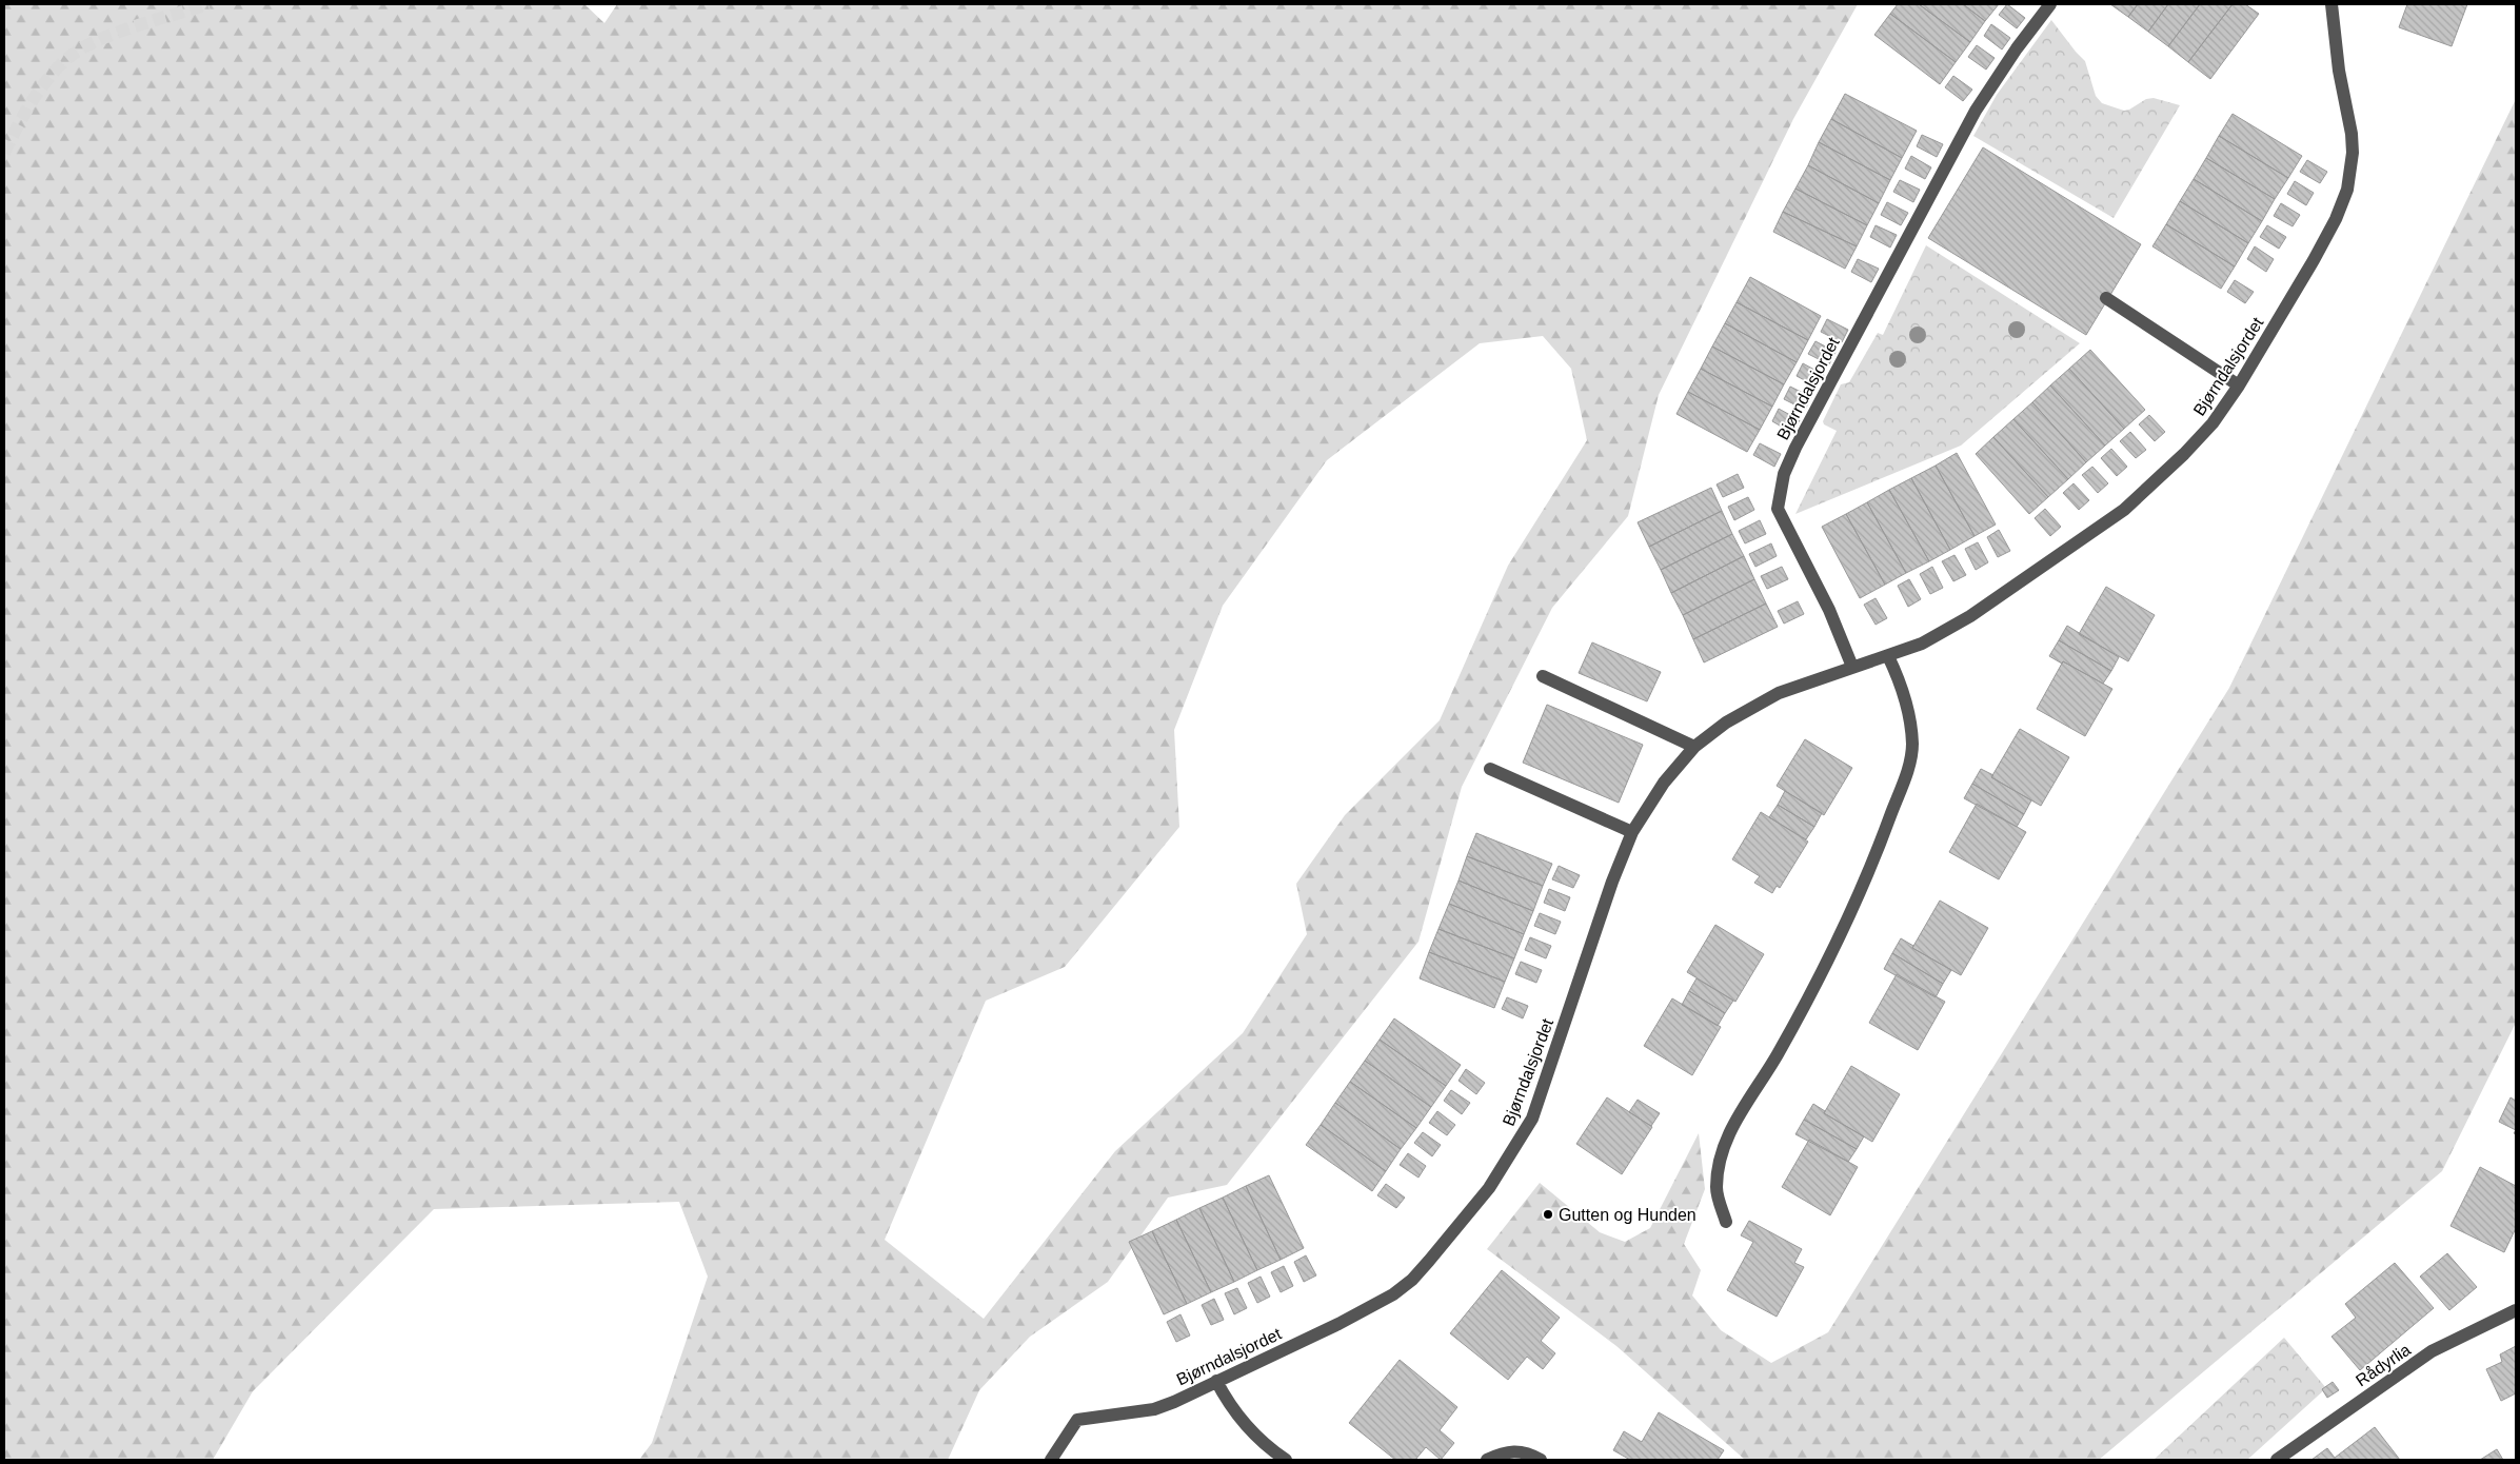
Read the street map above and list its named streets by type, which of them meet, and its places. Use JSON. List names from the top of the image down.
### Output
{
  "streets": {
    "street": ["Bjørndalsjordet", "Rådyrlia"]
  },
  "places": ["Gutten og Hunden"]
}
